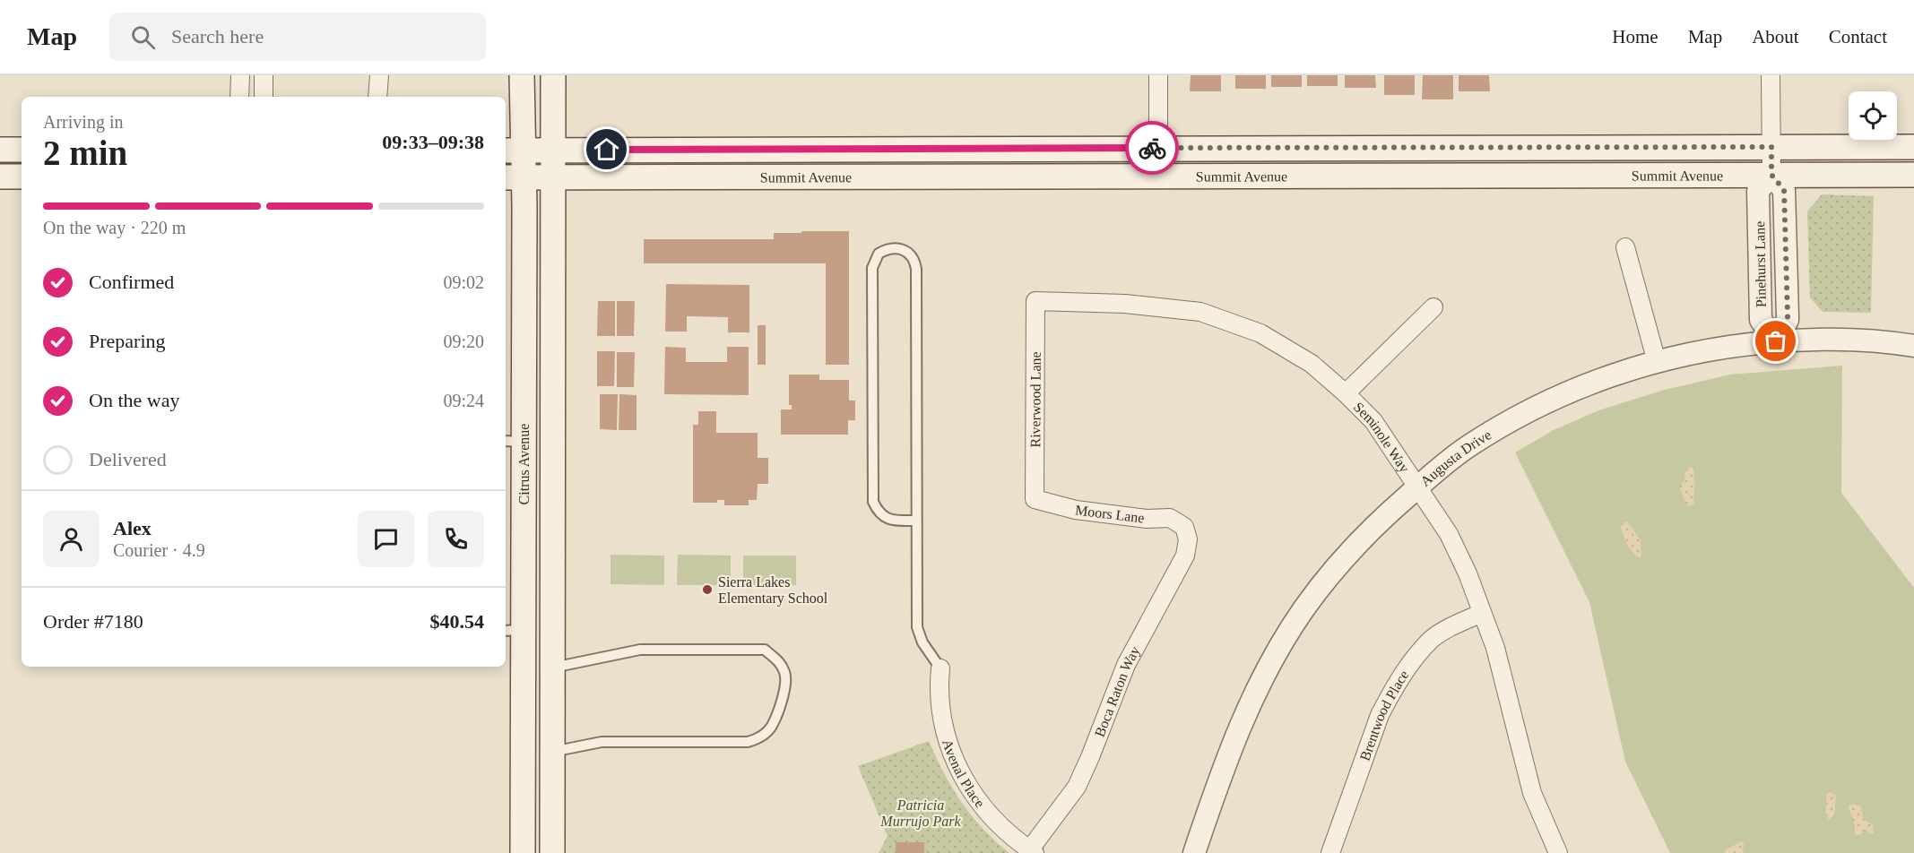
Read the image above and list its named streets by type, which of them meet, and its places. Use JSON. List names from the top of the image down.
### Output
{
  "streets": {
    "main road": ["Summit Avenue", "Citrus Avenue"],
    "street": [
      "Pinehurst Lane",
      "Riverwood Lane",
      "Seminole Way",
      "Augusta Drive",
      "Moors Lane",
      "Boca Raton Way",
      "Brentwood Place",
      "Avenal Place"
    ]
  },
  "crossings": [
    ["Summit Avenue", "Pinehurst Lane"],
    ["Summit Avenue", "Citrus Avenue"],
    ["Pinehurst Lane", "Augusta Drive"],
    ["Riverwood Lane", "Seminole Way"],
    ["Riverwood Lane", "Moors Lane"],
    ["Seminole Way", "Augusta Drive"],
    ["Seminole Way", "Brentwood Place"],
    ["Moors Lane", "Boca Raton Way"],
    ["Boca Raton Way", "Avenal Place"]
  ],
  "parks": ["Patricia Murrujo Park"],
  "places": ["Sierra Lakes Elementary School"],
  "page": {
    "header": "Map",
    "search": "Search here",
    "nav": [
      "Home",
      "Map",
      "About",
      "Contact"
    ],
    "heading": ["2 min", "Arriving in", "09:33–09:38"],
    "panel": [
      "Alex",
      "Courier · 4.9",
      "Order #7180",
      "$40.54"
    ],
    "bar": "On the way · 220 m",
    "list": [
      ["Confirmed", "09:02"],
      ["Preparing", "09:20"],
      ["On the way", "09:24"],
      "Delivered"
    ]
  }
}
